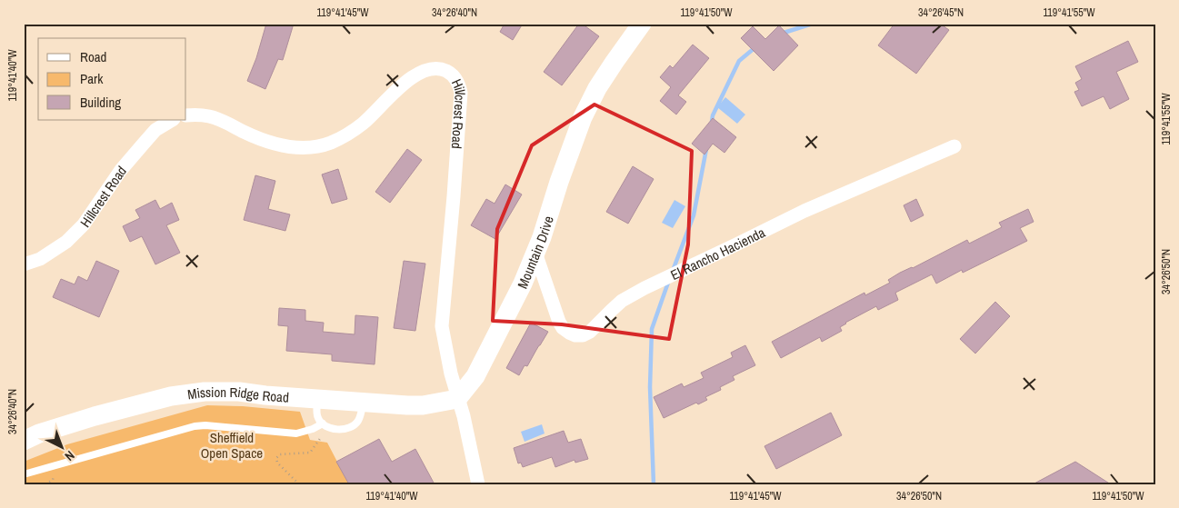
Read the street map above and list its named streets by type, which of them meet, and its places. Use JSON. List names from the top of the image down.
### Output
{
  "streets": {
    "main road": ["Mountain Drive", "Mission Ridge Road"],
    "street": ["Hillcrest Road", "El Rancho Hacienda"]
  },
  "crossings": [
    ["Hillcrest Road", "Mountain Drive"],
    ["Hillcrest Road", "Mission Ridge Road"],
    ["Mountain Drive", "El Rancho Hacienda"],
    ["Mountain Drive", "Mission Ridge Road"]
  ],
  "parks": ["Sheffield Open Space"],
  "legend": ["Road", "Park", "Building"],
  "north": "bottom right",
  "coordinates": [
    "119°41'45\"W",
    "34°26'40\"N",
    "119°41'50\"W",
    "34°26'45\"N",
    "119°41'55\"W",
    "119°41'40\"W",
    "34°26'50\"N"
  ]
}
